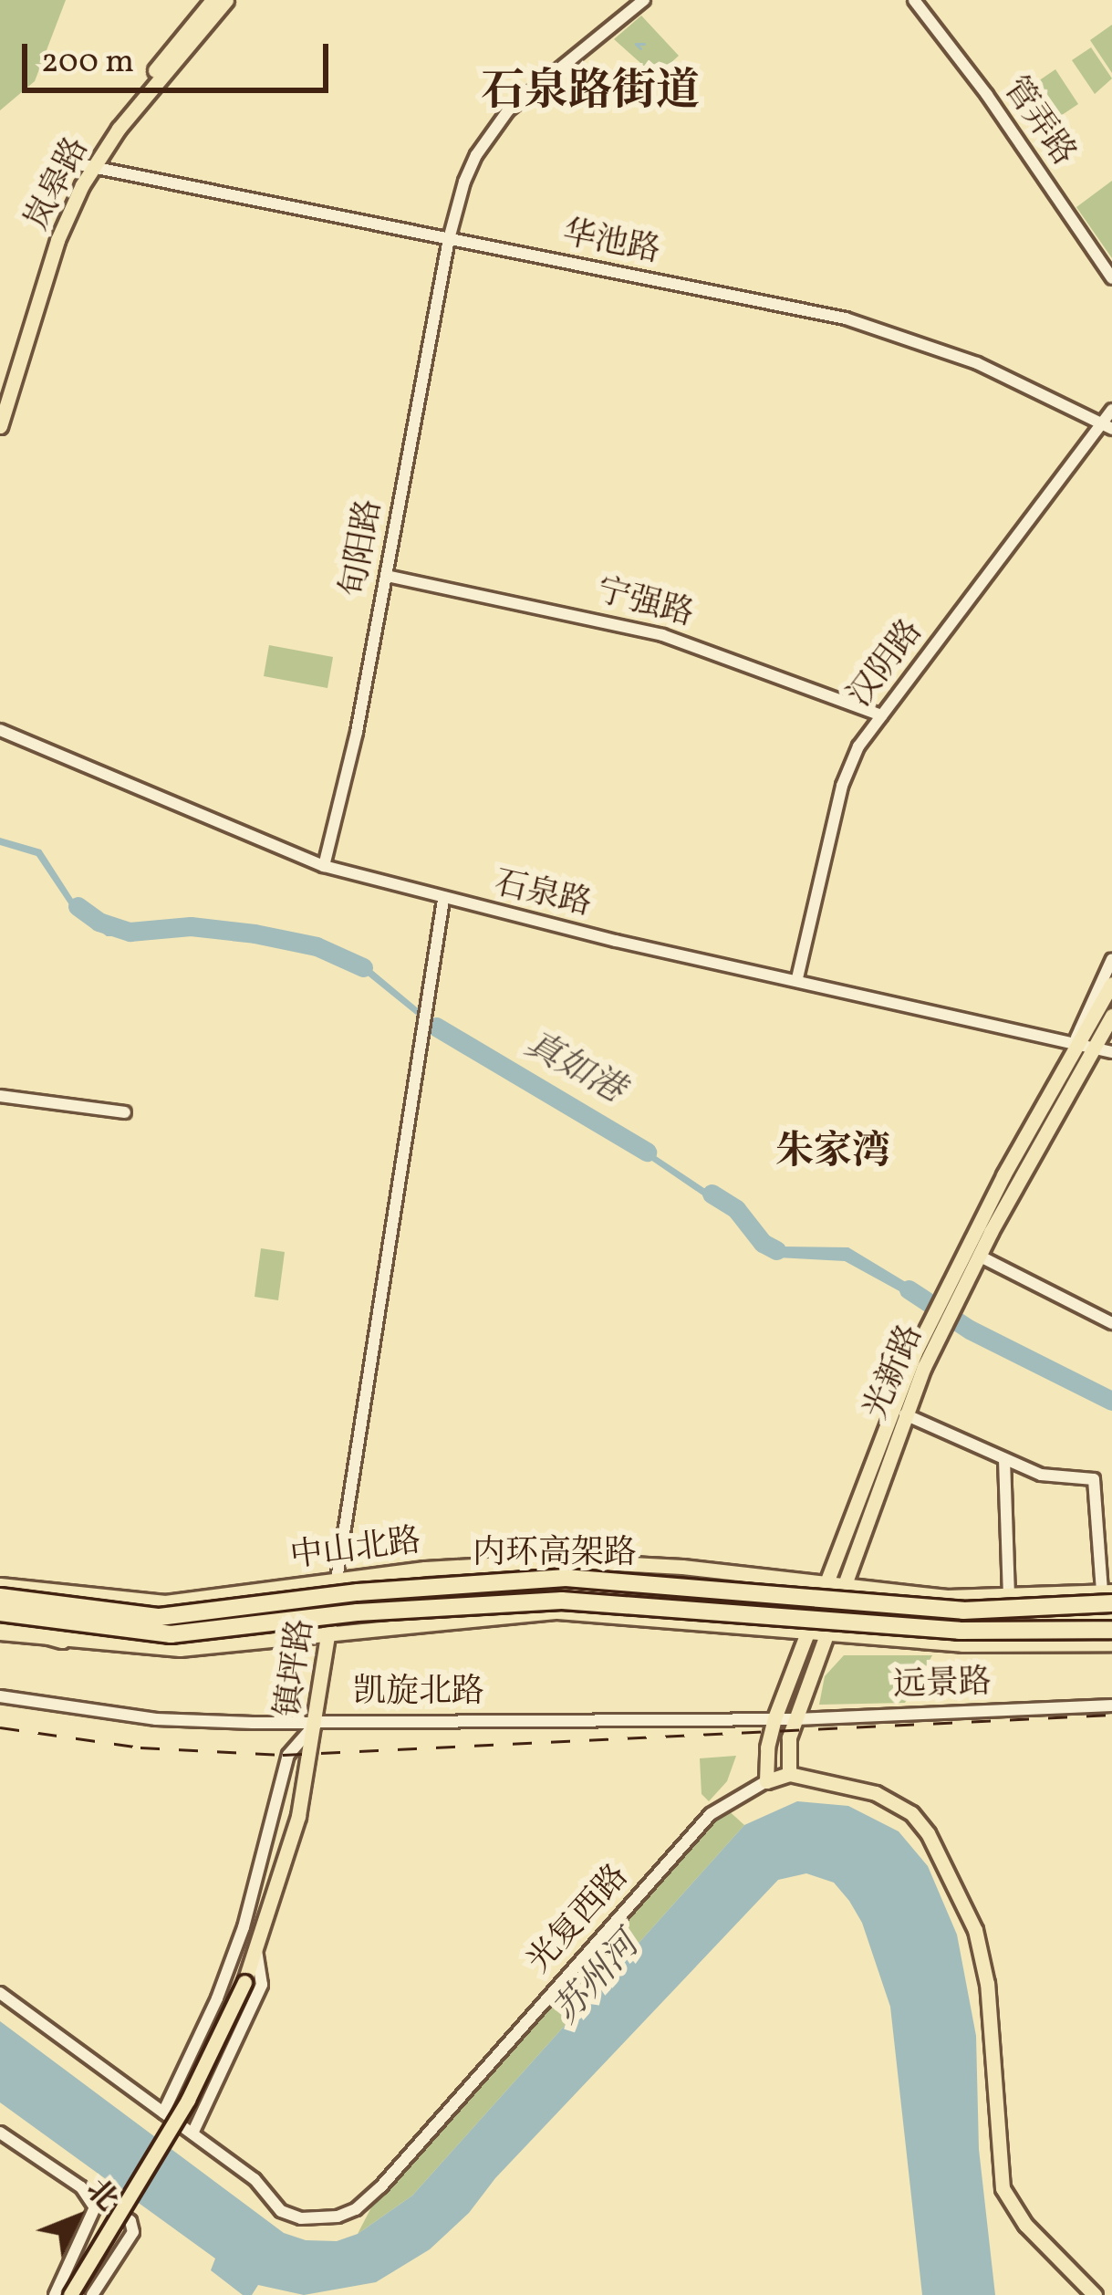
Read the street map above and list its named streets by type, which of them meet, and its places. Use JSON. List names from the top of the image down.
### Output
{
  "streets": {
    "highway": ["内环高架路"],
    "main road": [
      "岚皋路",
      "光新路",
      "中山北路",
      "镇坪路",
      "光复西路"
    ],
    "street": [
      "管弄路",
      "华池路",
      "旬阳路",
      "宁强路",
      "汉阴路",
      "石泉路",
      "远景路",
      "凯旋北路"
    ]
  },
  "crossings": [
    ["岚皋路", "华池路"],
    ["华池路", "旬阳路"],
    ["华池路", "汉阴路"],
    ["旬阳路", "宁强路"],
    ["旬阳路", "石泉路"],
    ["宁强路", "汉阴路"],
    ["汉阴路", "石泉路"],
    ["石泉路", "光新路"],
    ["石泉路", "镇坪路"],
    ["光新路", "中山北路"],
    ["光新路", "远景路"],
    ["光新路", "凯旋北路"],
    ["光新路", "光复西路"],
    ["中山北路", "内环高架路"],
    ["中山北路", "镇坪路"],
    ["镇坪路", "凯旋北路"],
    ["远景路", "凯旋北路"]
  ],
  "districts": ["石泉路街道", "朱家湾"],
  "water": ["真如港", "苏州河"],
  "scale_bar": "200 m",
  "north": "top right"
}
